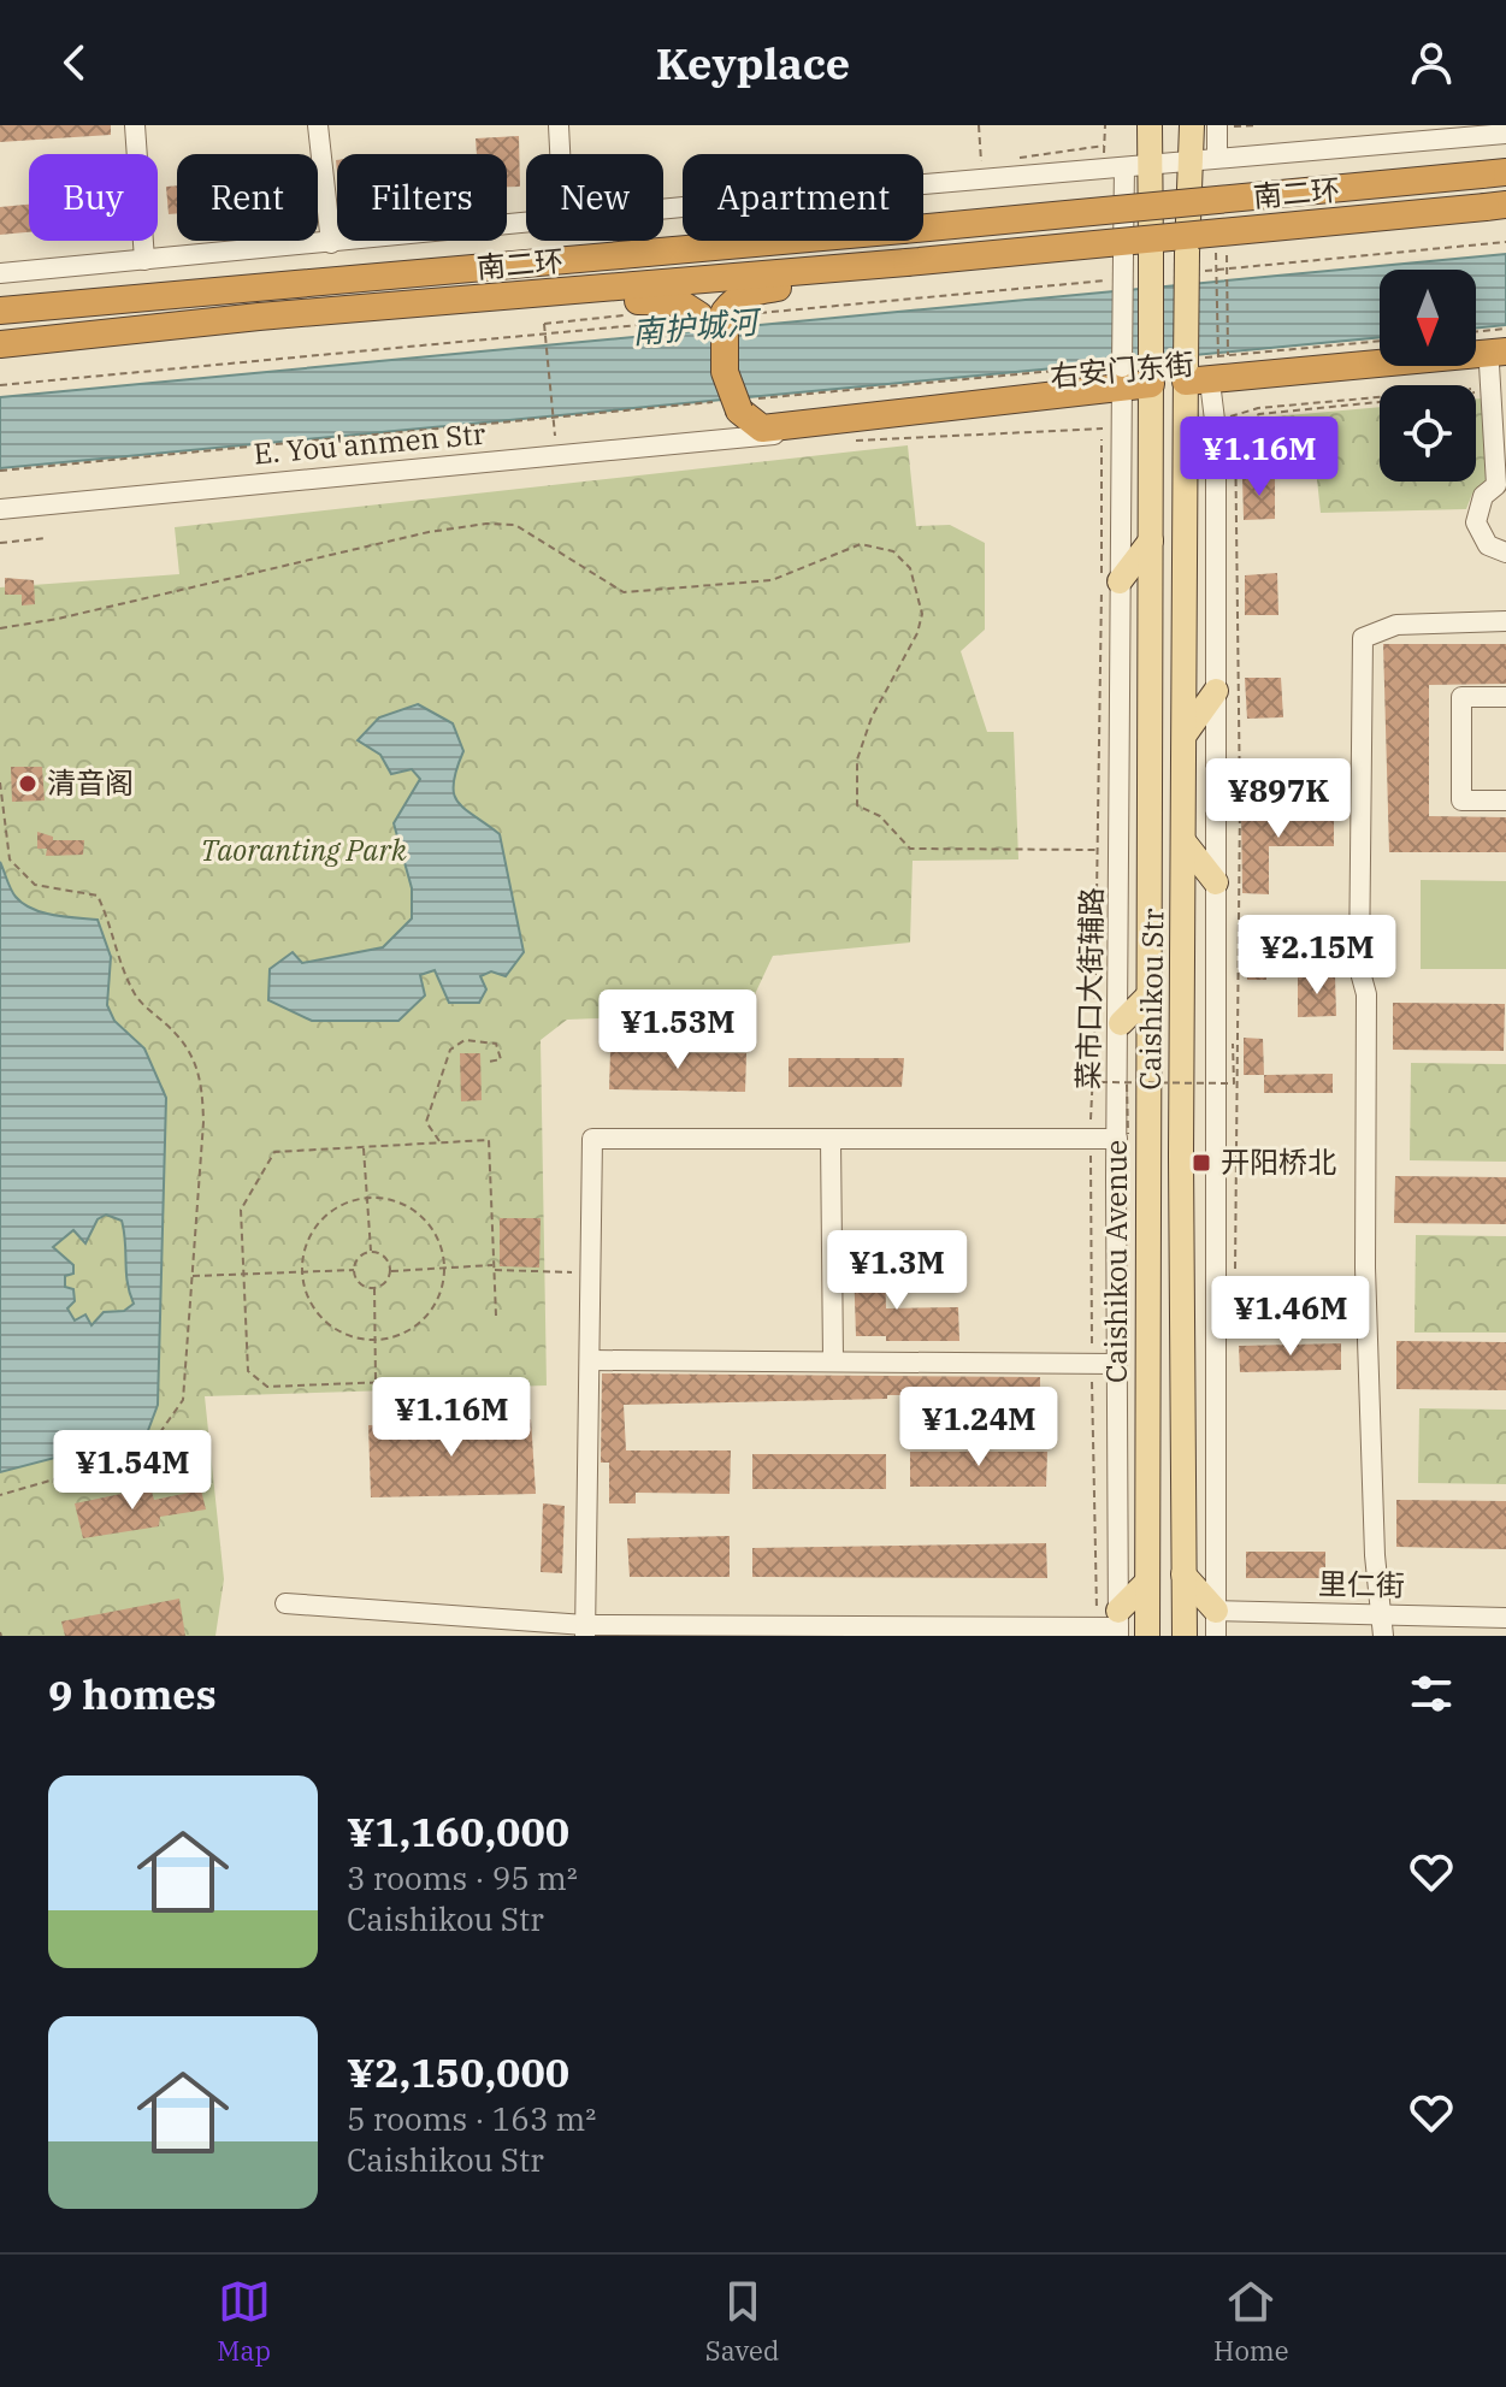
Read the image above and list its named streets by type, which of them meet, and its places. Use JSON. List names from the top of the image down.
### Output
{
  "streets": {
    "highway": ["南二环"],
    "main road": ["Caishikou Str", "Caishikou Avenue"],
    "street": [
      "右安门东街",
      "E. You'anmen Str",
      "菜市口大街辅路",
      "里仁街"
    ]
  },
  "crossings": [
    ["右安门东街", "E. You'anmen Str"],
    ["右安门东街", "菜市口大街辅路"],
    ["右安门东街", "Caishikou Str"],
    ["右安门东街", "Caishikou Avenue"],
    ["菜市口大街辅路", "Caishikou Avenue"]
  ],
  "water": ["南护城河"],
  "parks": ["Taoranting Park"],
  "places": {
    "other": ["清音阁"],
    "transit": ["开阳桥北"]
  },
  "north": "bottom",
  "page": {
    "header": "Keyplace",
    "chip": [
      "Buy",
      "Rent",
      "Filters",
      "New",
      "Apartment"
    ],
    "price": [
      "¥1.16M",
      "¥897K",
      "¥2.15M",
      "¥1.53M",
      "¥1.3M",
      "¥1.46M",
      "¥1.16M",
      "¥1.24M",
      "¥1.54M"
    ],
    "heading": "9 homes",
    "list": [
      {
        "name": "¥1,160,000",
        "note": "3 rooms · 95 m² · Caishikou Str"
      },
      {
        "name": "¥2,150,000",
        "note": "5 rooms · 163 m² · Caishikou Str"
      }
    ],
    "tabs": ["Map", "Saved", "Home"]
  }
}
